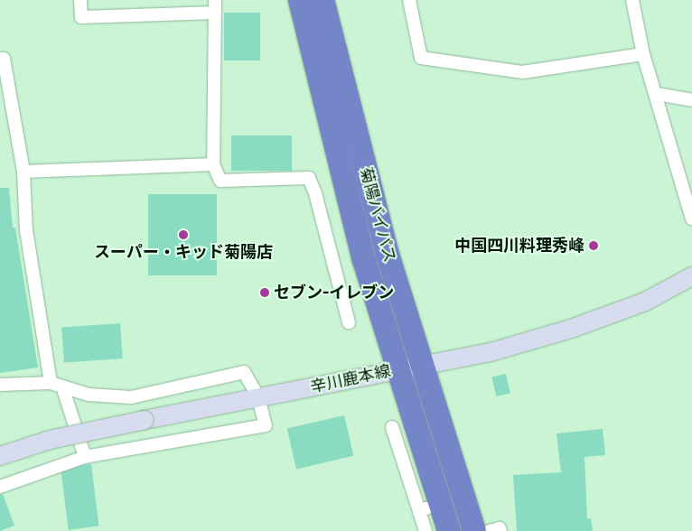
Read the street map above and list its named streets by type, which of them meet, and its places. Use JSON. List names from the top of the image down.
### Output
{
  "streets": {
    "highway": ["菊陽バイパス"],
    "main road": ["辛川鹿本線"]
  },
  "crossings": [
    ["菊陽バイパス", "辛川鹿本線"]
  ],
  "places": ["スーパー・キッド菊陽店", "中国四川料理秀峰", "セブン-イレブン"]
}
